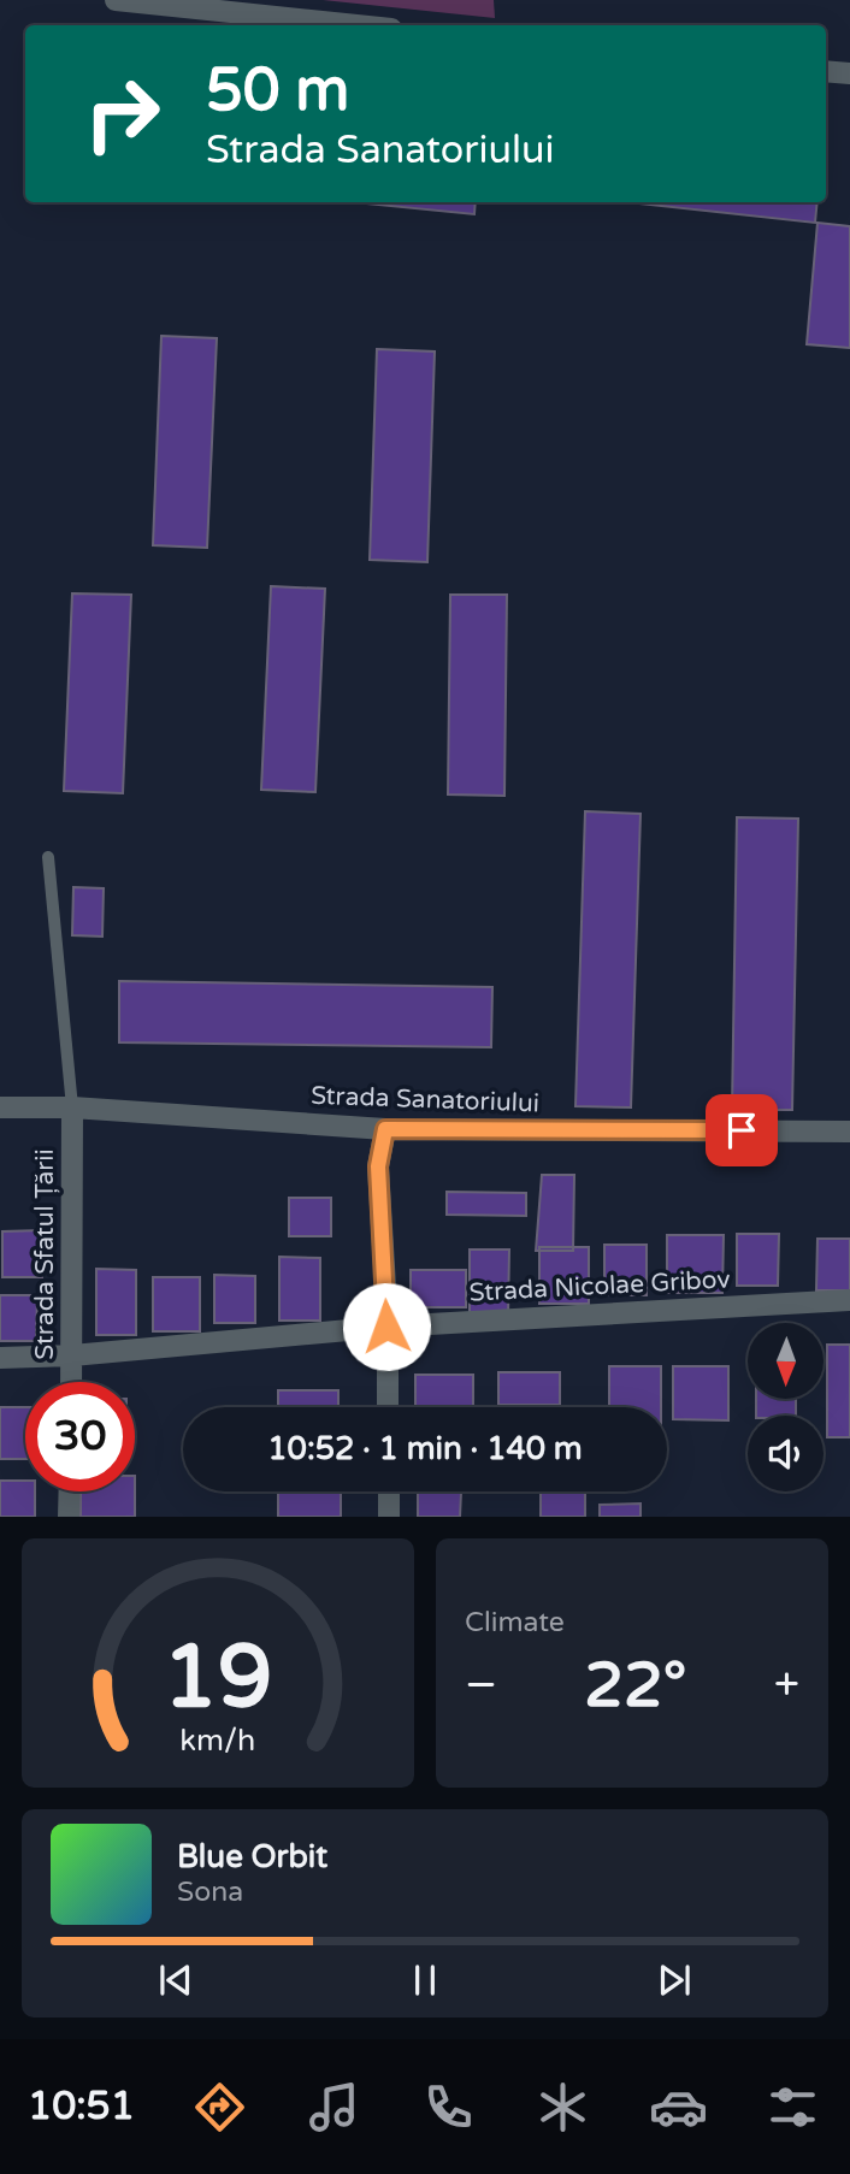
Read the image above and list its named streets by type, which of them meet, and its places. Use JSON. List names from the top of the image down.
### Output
{
  "streets": {
    "street": ["Strada Sanatoriului", "Strada Sfatul Țării", "Strada Nicolae Gribov"]
  },
  "crossings": [
    ["Strada Sanatoriului", "Strada Sfatul Țării"],
    ["Strada Sfatul Țării", "Strada Nicolae Gribov"]
  ],
  "north": "bottom",
  "page": {
    "turn": ["50 m", "Strada Sanatoriului"],
    "limit": "30",
    "trip": "10:52 · 1 min · 140 m",
    "tile": "Climate",
    "heat": ["−", "22°", "+"],
    "song": ["Blue Orbit", "Sona"],
    "tabs": "10:51",
    "gauge": ["19", "km/h"]
  }
}
